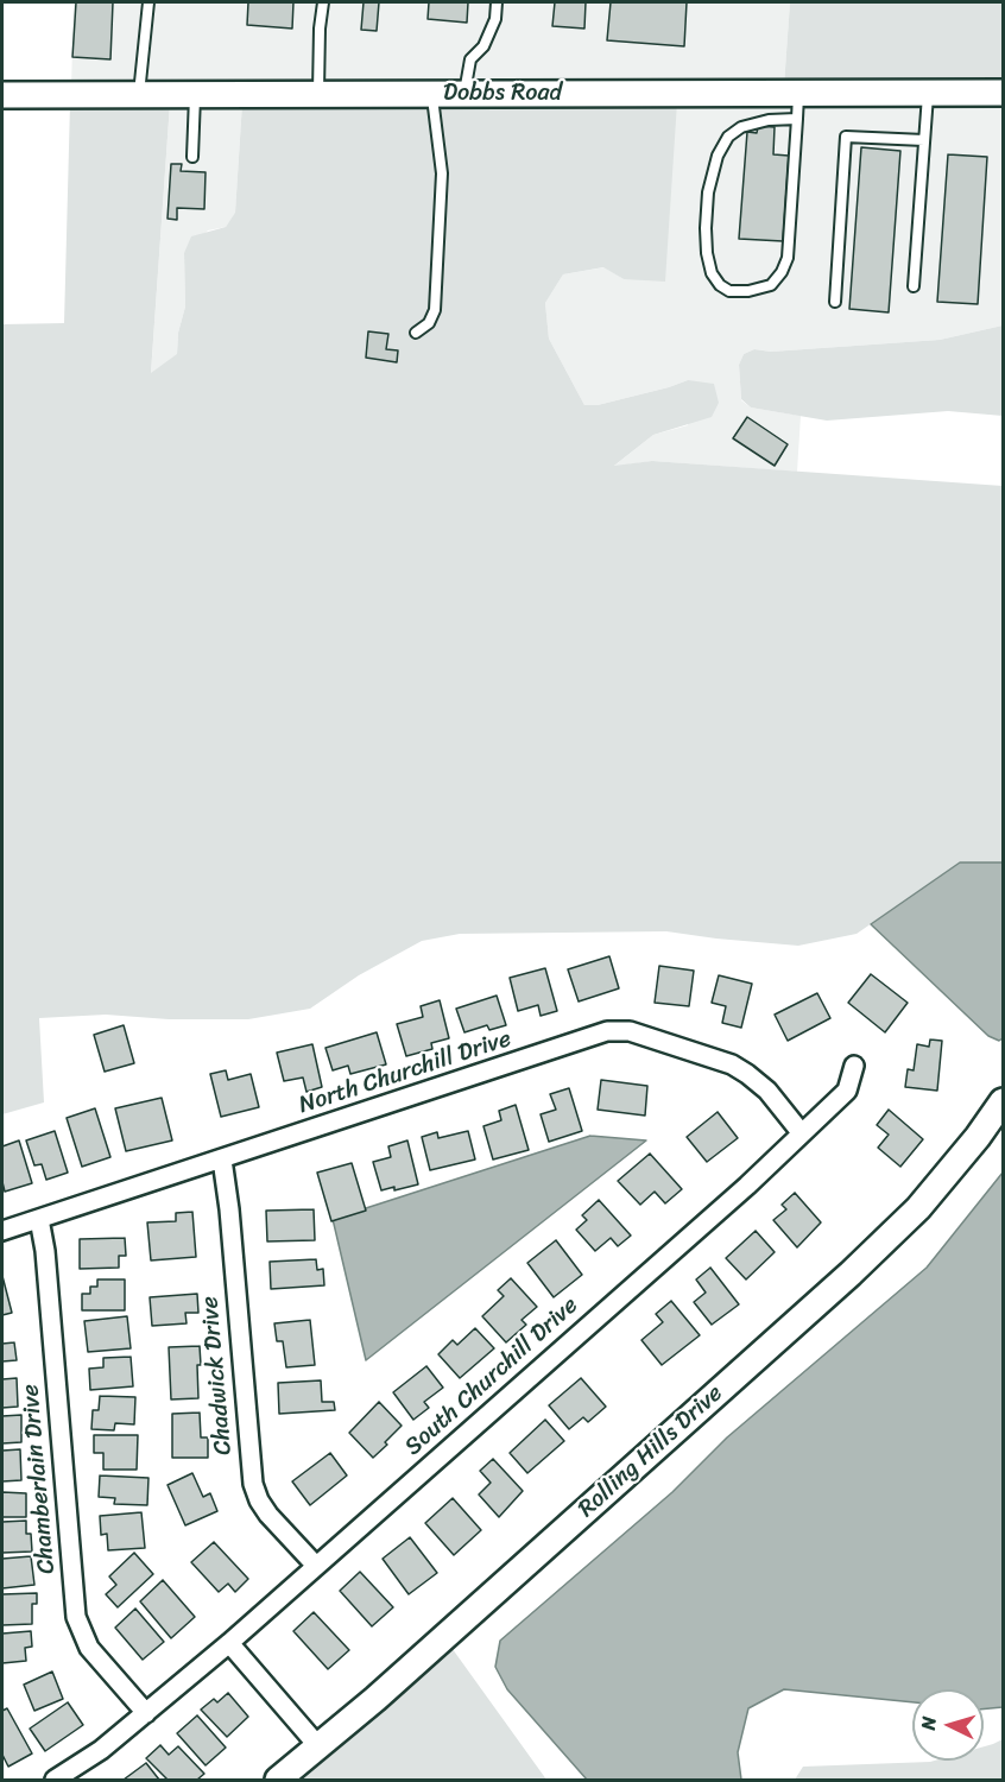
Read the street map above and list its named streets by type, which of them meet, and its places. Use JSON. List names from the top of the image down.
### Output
{
  "streets": {
    "street": [
      "Dobbs Road",
      "North Churchill Drive",
      "Chadwick Drive",
      "South Churchill Drive",
      "Rolling Hills Drive",
      "Chamberlain Drive"
    ]
  },
  "crossings": [
    ["North Churchill Drive", "Chadwick Drive"],
    ["North Churchill Drive", "South Churchill Drive"],
    ["North Churchill Drive", "Chamberlain Drive"],
    ["Chadwick Drive", "South Churchill Drive"],
    ["South Churchill Drive", "Chamberlain Drive"]
  ],
  "north": "left"
}
